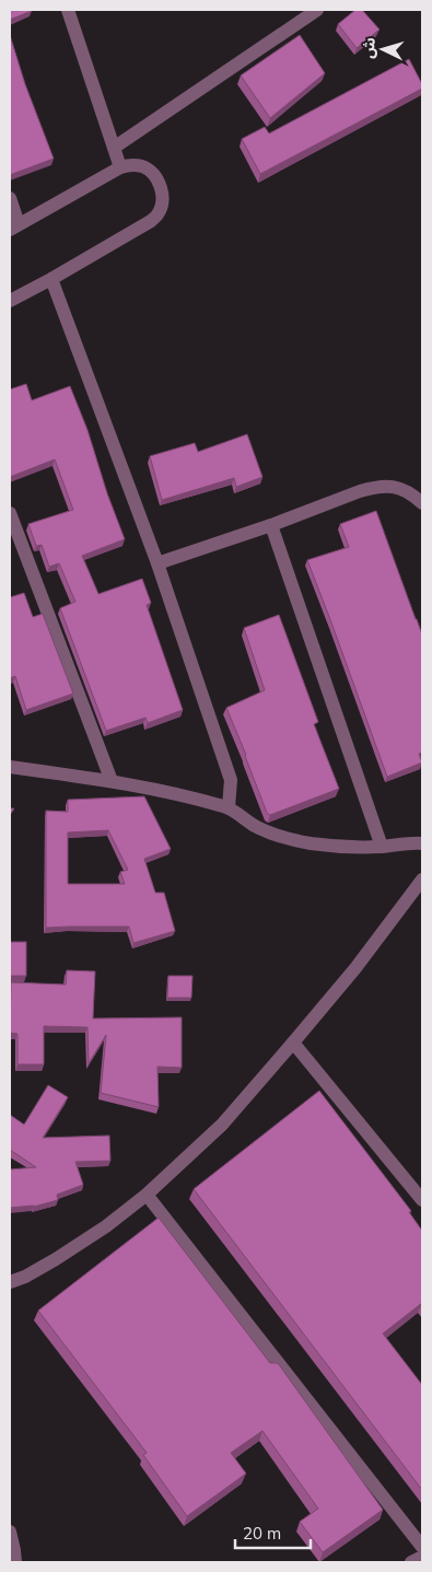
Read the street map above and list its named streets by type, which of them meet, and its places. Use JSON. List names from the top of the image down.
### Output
{
  "scale_bar": "20 m",
  "north": "left"
}
